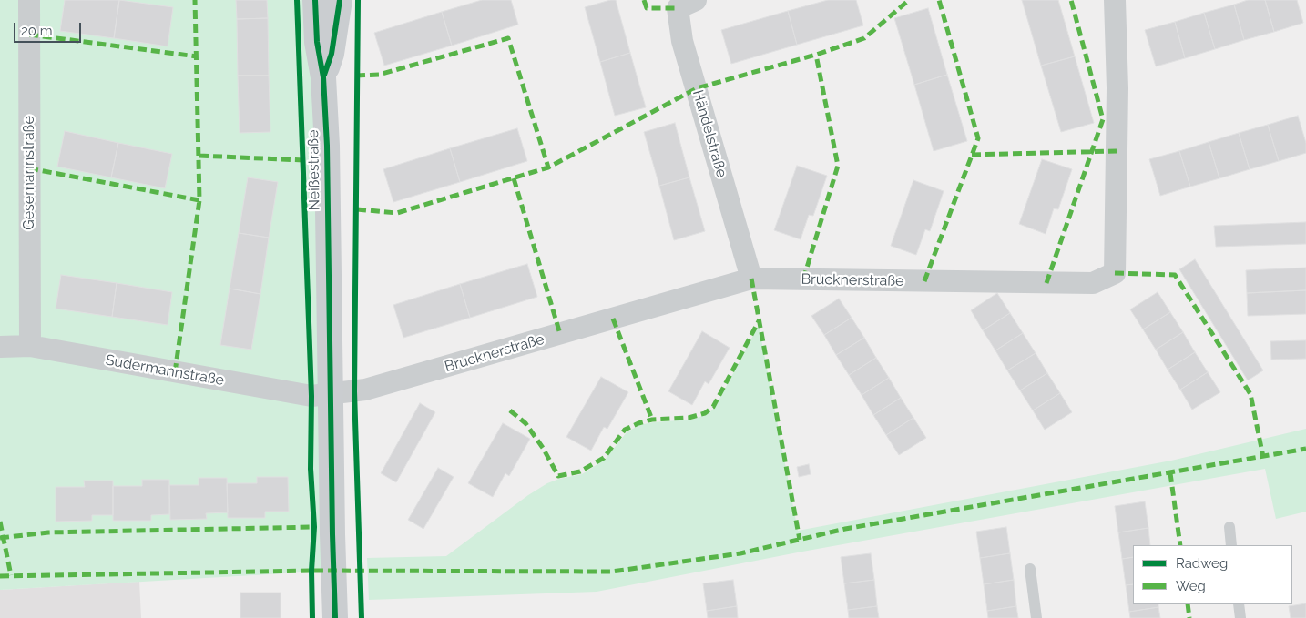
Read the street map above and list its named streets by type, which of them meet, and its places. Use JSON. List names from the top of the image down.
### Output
{
  "streets": {
    "street": [
      "Händelstraße",
      "Neißestraße",
      "Gesemannstraße",
      "Brucknerstraße",
      "Sudermannstraße"
    ]
  },
  "crossings": [
    ["Händelstraße", "Brucknerstraße"],
    ["Neißestraße", "Brucknerstraße"],
    ["Neißestraße", "Sudermannstraße"],
    ["Gesemannstraße", "Sudermannstraße"],
    ["Brucknerstraße", "Sudermannstraße"]
  ],
  "legend": ["Radweg", "Weg"],
  "scale_bar": "20 m"
}
